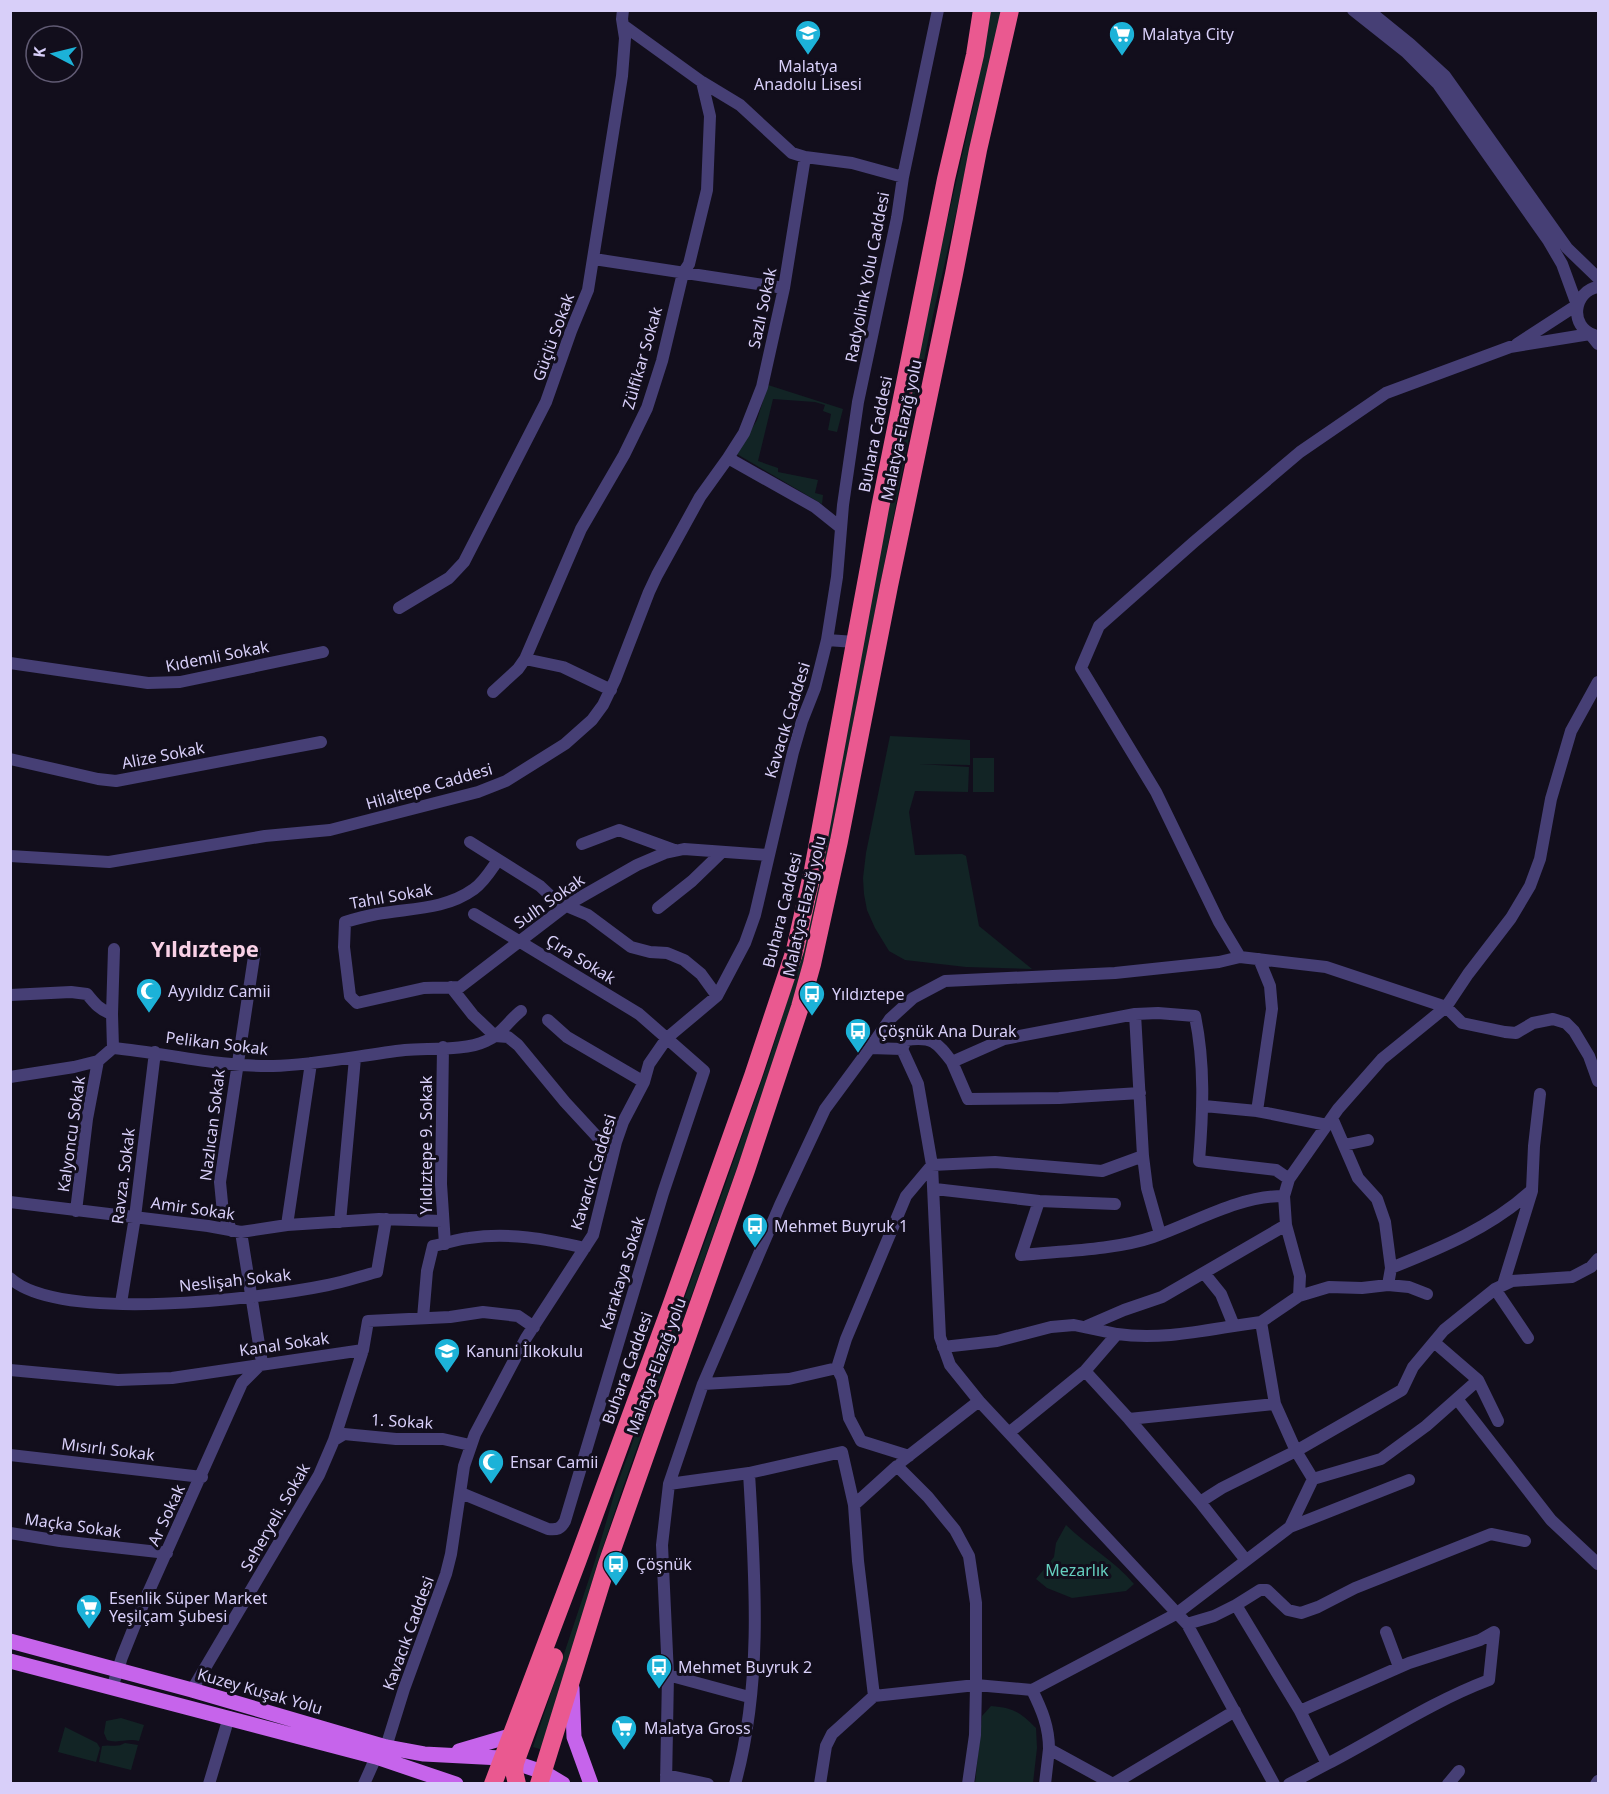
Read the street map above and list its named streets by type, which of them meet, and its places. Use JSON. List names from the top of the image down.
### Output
{
  "streets": {
    "highway": ["Malatya-Elazığ yolu", "Buhara Caddesi"],
    "main road": ["Kuzey Kuşak Yolu"],
    "street": [
      "Radyolink Yolu Caddesi",
      "Sazlı Sokak",
      "Güçlü Sokak",
      "Zülfikar Sokak",
      "Kıdemli Sokak",
      "Kavacık Caddesi",
      "Alize Sokak",
      "Hilaltepe Caddesi",
      "Tahıl Sokak",
      "Sulh Sokak",
      "Çıra Sokak",
      "Pelikan Sokak",
      "Nazlıcan Sokak",
      "Kalyoncu Sokak",
      "Yıldıztepe 9. Sokak",
      "Ravza. Sokak",
      "Amir Sokak",
      "Karakaya Sokak",
      "Neslişah Sokak",
      "Kanal Sokak",
      "1. Sokak",
      "Mısırlı Sokak",
      "Ar Sokak",
      "Seheryeli. Sokak",
      "Maçka Sokak"
    ]
  },
  "crossings": [
    ["Radyolink Yolu Caddesi", "Sazlı Sokak"],
    ["Radyolink Yolu Caddesi", "Güçlü Sokak"],
    ["Radyolink Yolu Caddesi", "Zülfikar Sokak"],
    ["Radyolink Yolu Caddesi", "Kavacık Caddesi"],
    ["Sazlı Sokak", "Hilaltepe Caddesi"],
    ["Buhara Caddesi", "Kuzey Kuşak Yolu"],
    ["Kavacık Caddesi", "Sulh Sokak"],
    ["Kavacık Caddesi", "Çıra Sokak"],
    ["Kavacık Caddesi", "Karakaya Sokak"],
    ["Kavacık Caddesi", "1. Sokak"],
    ["Kavacık Caddesi", "Kuzey Kuşak Yolu"],
    ["Tahıl Sokak", "Sulh Sokak"],
    ["Sulh Sokak", "Çıra Sokak"],
    ["Çıra Sokak", "Karakaya Sokak"],
    ["Pelikan Sokak", "Nazlıcan Sokak"],
    ["Pelikan Sokak", "Yıldıztepe 9. Sokak"],
    ["Pelikan Sokak", "Ravza. Sokak"],
    ["Nazlıcan Sokak", "Amir Sokak"],
    ["Nazlıcan Sokak", "Neslişah Sokak"],
    ["Nazlıcan Sokak", "Kanal Sokak"],
    ["Nazlıcan Sokak", "Ar Sokak"],
    ["Kalyoncu Sokak", "Amir Sokak"],
    ["Yıldıztepe 9. Sokak", "Amir Sokak"],
    ["Ravza. Sokak", "Amir Sokak"],
    ["Ravza. Sokak", "Neslişah Sokak"],
    ["Amir Sokak", "Neslişah Sokak"],
    ["Kanal Sokak", "Ar Sokak"],
    ["Kanal Sokak", "Seheryeli. Sokak"],
    ["1. Sokak", "Seheryeli. Sokak"],
    ["Mısırlı Sokak", "Ar Sokak"],
    ["Ar Sokak", "Maçka Sokak"],
    ["Ar Sokak", "Kuzey Kuşak Yolu"],
    ["Seheryeli. Sokak", "Kuzey Kuşak Yolu"]
  ],
  "districts": ["Yıldıztepe"],
  "parks": ["Mezarlık"],
  "places": {
    "school or university": ["Malatya Anadolu Lisesi", "Kanuni İlkokulu"],
    "supermarket": ["Malatya City", "Esenlik Süper Market Yeşilçam Şubesi", "Malatya Gross"],
    "mosque": ["Ayyıldız Camii", "Ensar Camii"],
    "bus stop": [
      "Yıldıztepe",
      "Çöşnük Ana Durak",
      "Mehmet Buyruk 1",
      "Çöşnük",
      "Mehmet Buyruk 2"
    ]
  },
  "north": "left"
}
